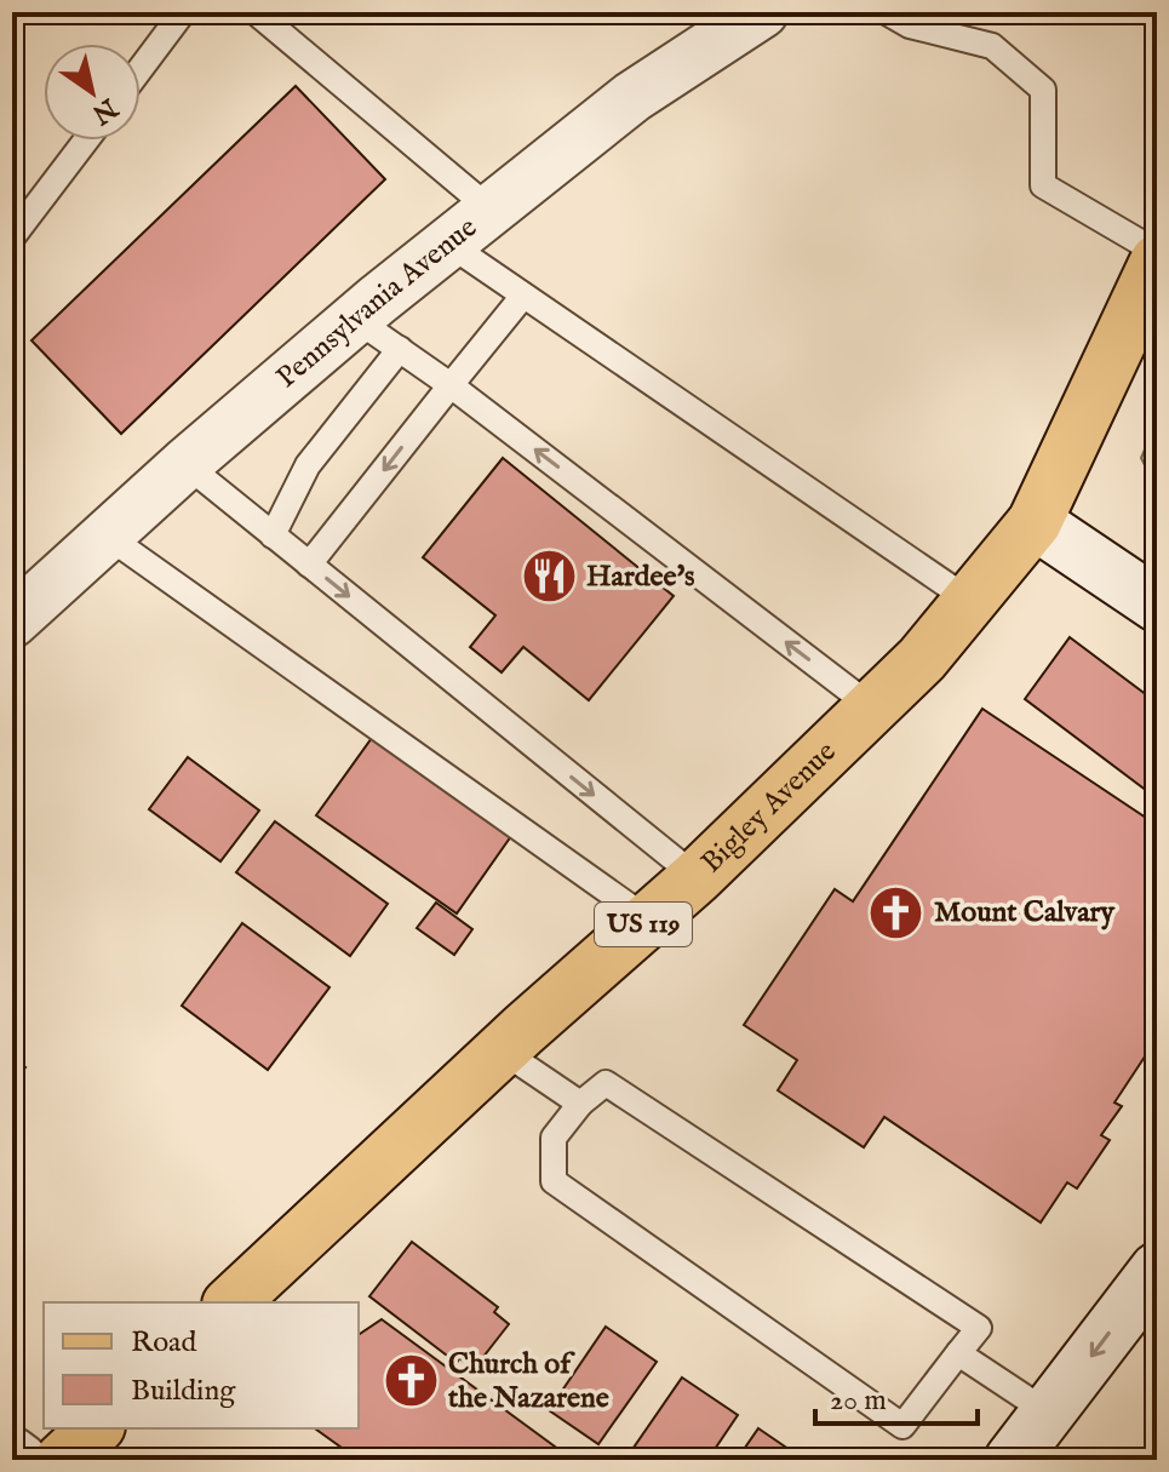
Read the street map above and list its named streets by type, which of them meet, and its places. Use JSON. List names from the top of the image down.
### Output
{
  "streets": {
    "main road": ["Bigley Avenue", "US 119"],
    "street": ["Pennsylvania Avenue"]
  },
  "places": {
    "restaurant": ["Hardee's"],
    "church": ["Mount Calvary", "Church of the Nazarene"]
  },
  "legend": ["Road", "Building"],
  "scale_bar": "20 m",
  "north": "bottom right"
}
